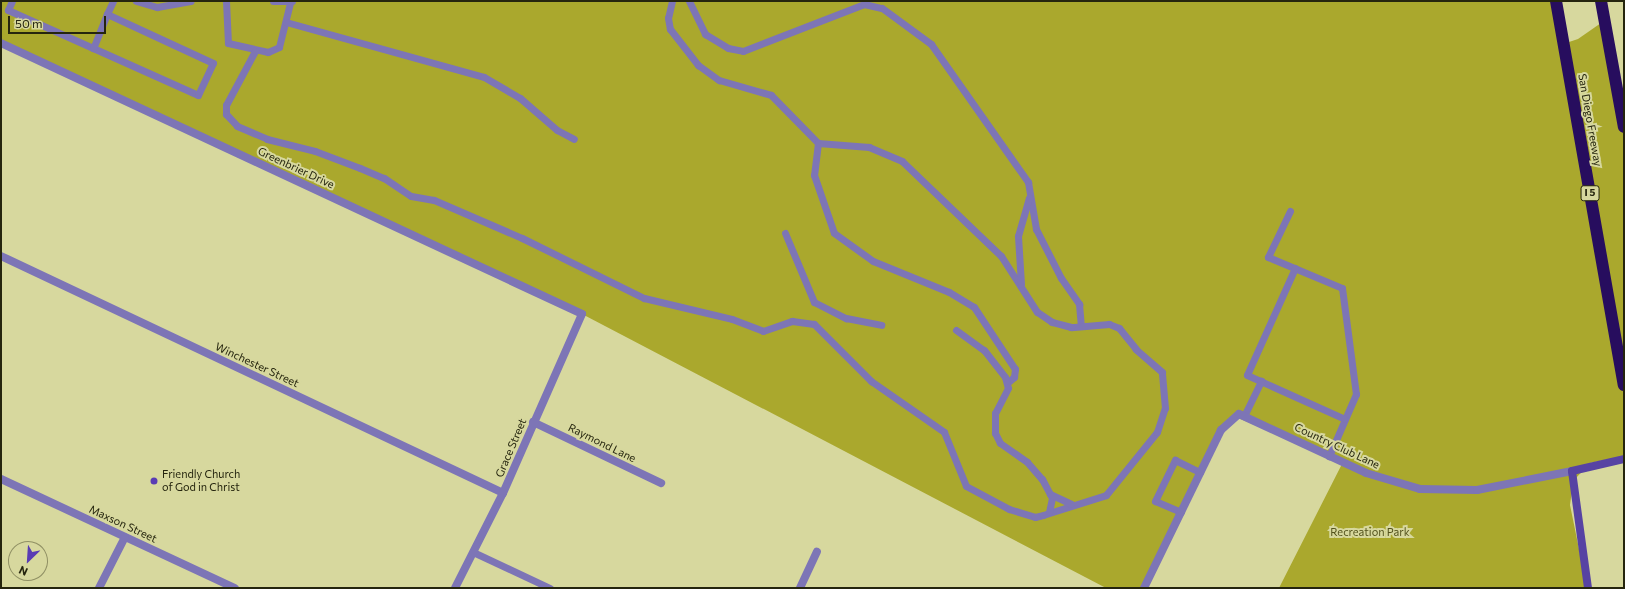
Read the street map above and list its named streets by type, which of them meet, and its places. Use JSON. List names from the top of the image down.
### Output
{
  "streets": {
    "highway": ["San Diego Freeway", "I 5"],
    "main road": ["Country Club Lane"],
    "street": [
      "Greenbrier Drive",
      "Winchester Street",
      "Raymond Lane",
      "Grace Street",
      "Maxson Street"
    ]
  },
  "crossings": [
    ["Greenbrier Drive", "Grace Street"],
    ["Winchester Street", "Grace Street"],
    ["Raymond Lane", "Grace Street"]
  ],
  "parks": ["Recreation Park"],
  "places": ["Friendly Church of God in Christ"],
  "scale_bar": "50 m",
  "north": "bottom left"
}
